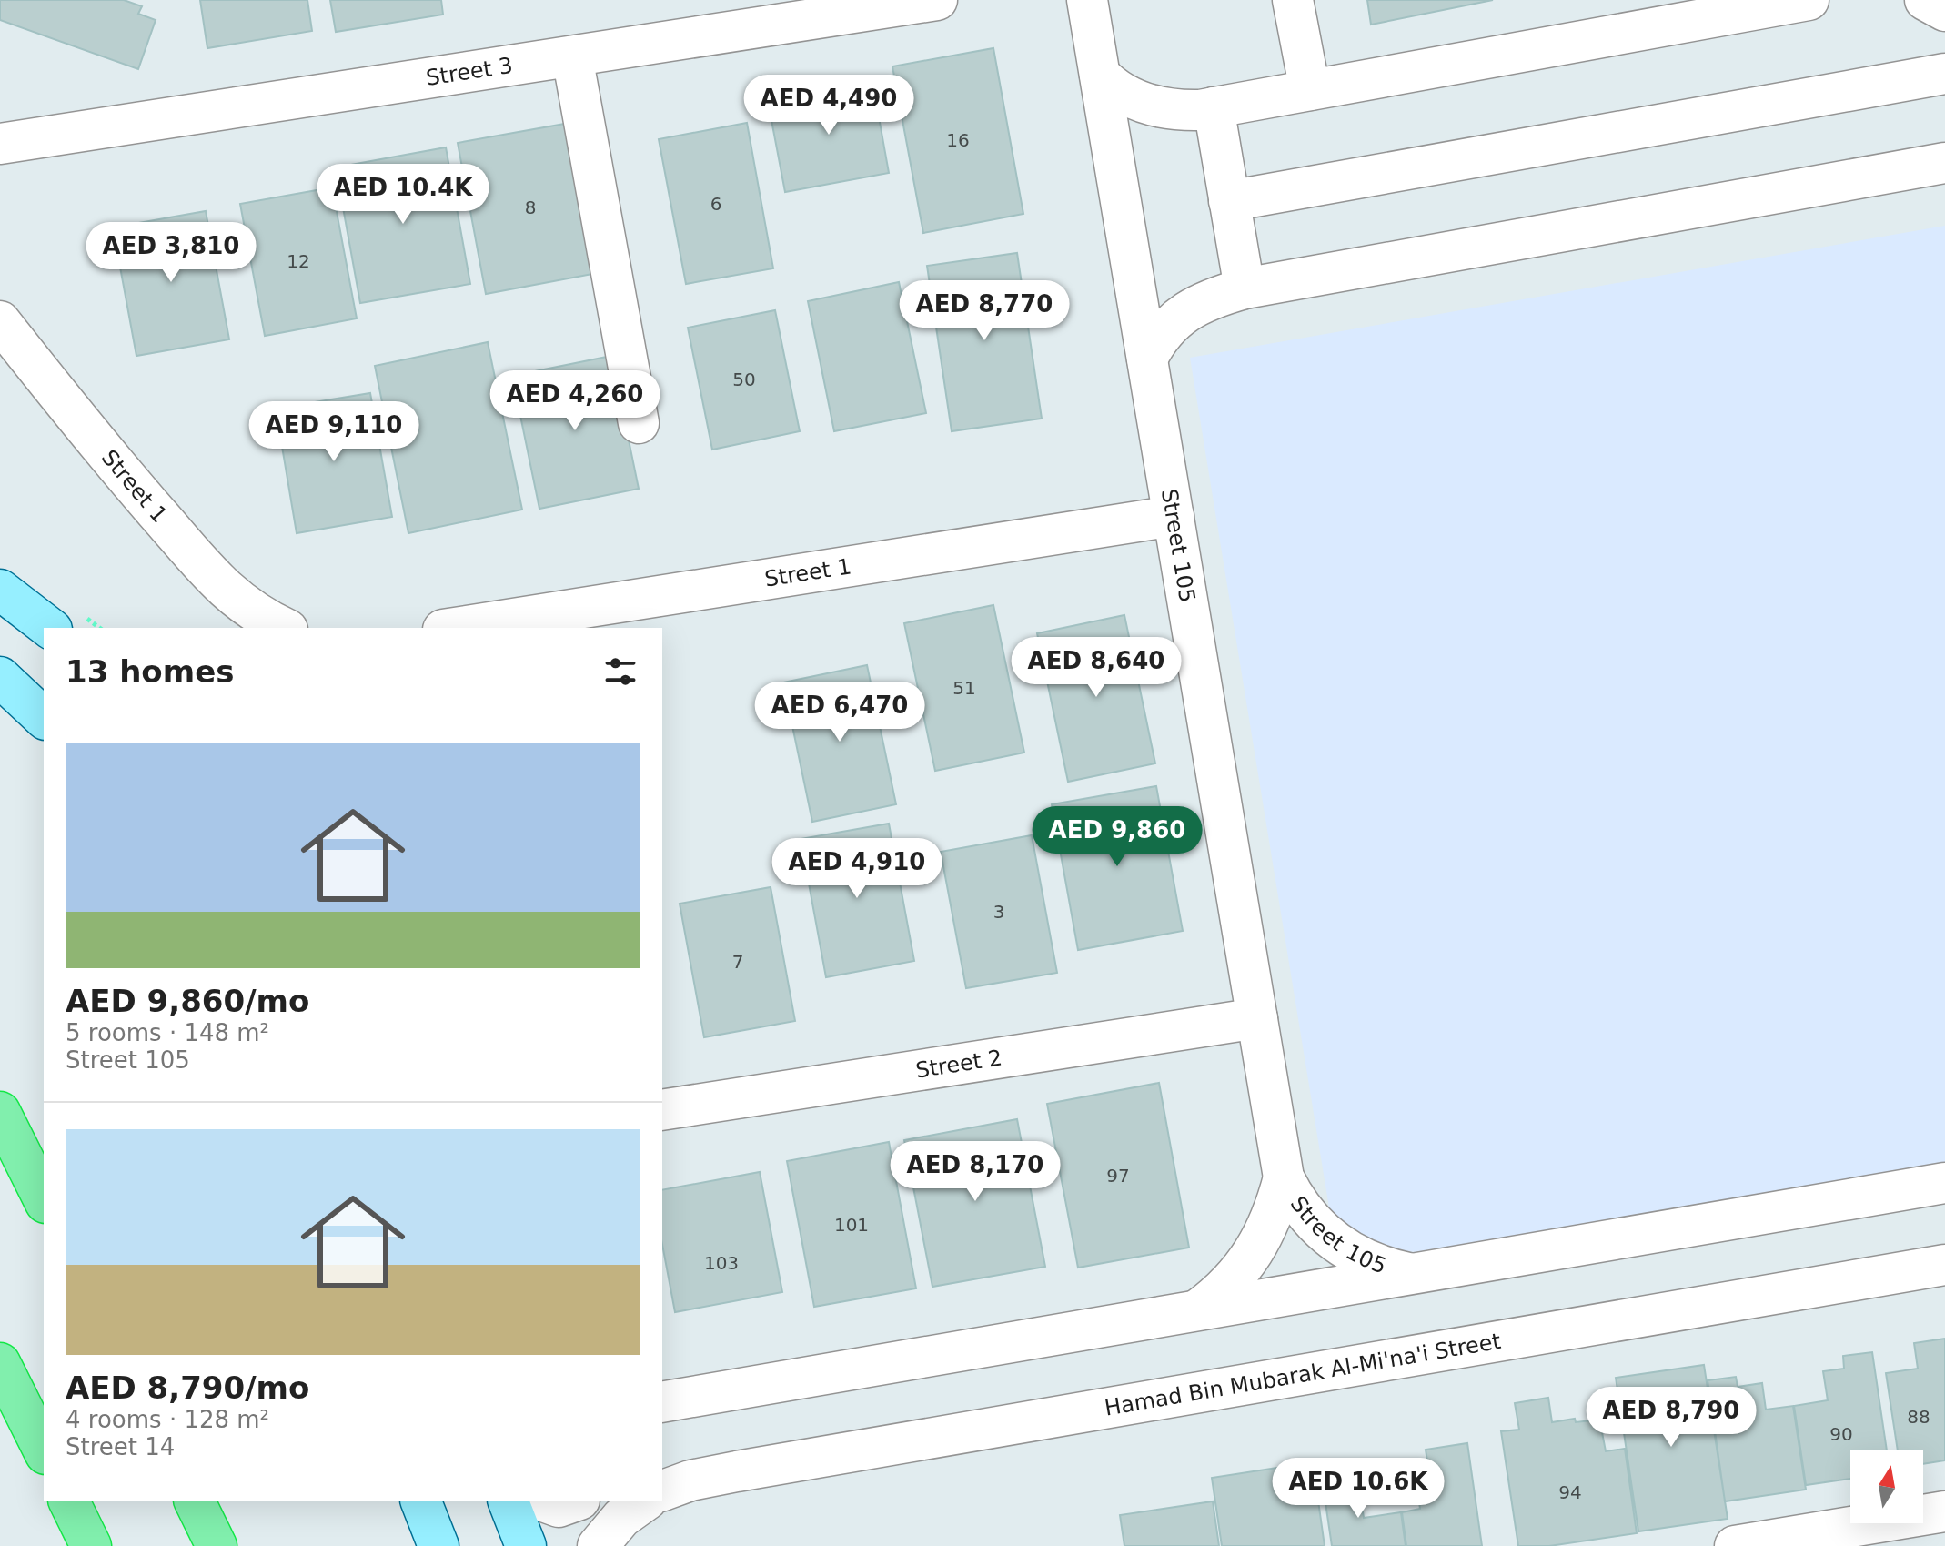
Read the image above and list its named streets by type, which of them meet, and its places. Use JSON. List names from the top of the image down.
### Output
{
  "streets": {
    "street": [
      "Street 3",
      "Street 1",
      "Street 105",
      "Street 2",
      "Hamad Bin Mubarak Al-Mi'na'i Street"
    ]
  },
  "crossings": [
    ["Street 1", "Street 105"],
    ["Street 105", "Street 2"]
  ],
  "house_numbers": [
    "16",
    "6",
    "8",
    "12",
    "50",
    "51",
    "3",
    "7",
    "97",
    "101",
    "103",
    "88",
    "90",
    "94"
  ],
  "north": "top",
  "page": {
    "price": [
      "AED 4,490",
      "AED 10.4K",
      "AED 3,810",
      "AED 8,770",
      "AED 4,260",
      "AED 9,110",
      "AED 8,640",
      "AED 6,470",
      "AED 9,860",
      "AED 4,910",
      "AED 8,170",
      "AED 8,790",
      "AED 10.6K"
    ],
    "heading": "13 homes",
    "list": [
      {
        "name": "AED 9,860/mo",
        "note": "5 rooms · 148 m² · Street 105"
      },
      {
        "name": "AED 8,790/mo",
        "note": "4 rooms · 128 m² · Street 14"
      }
    ]
  }
}
